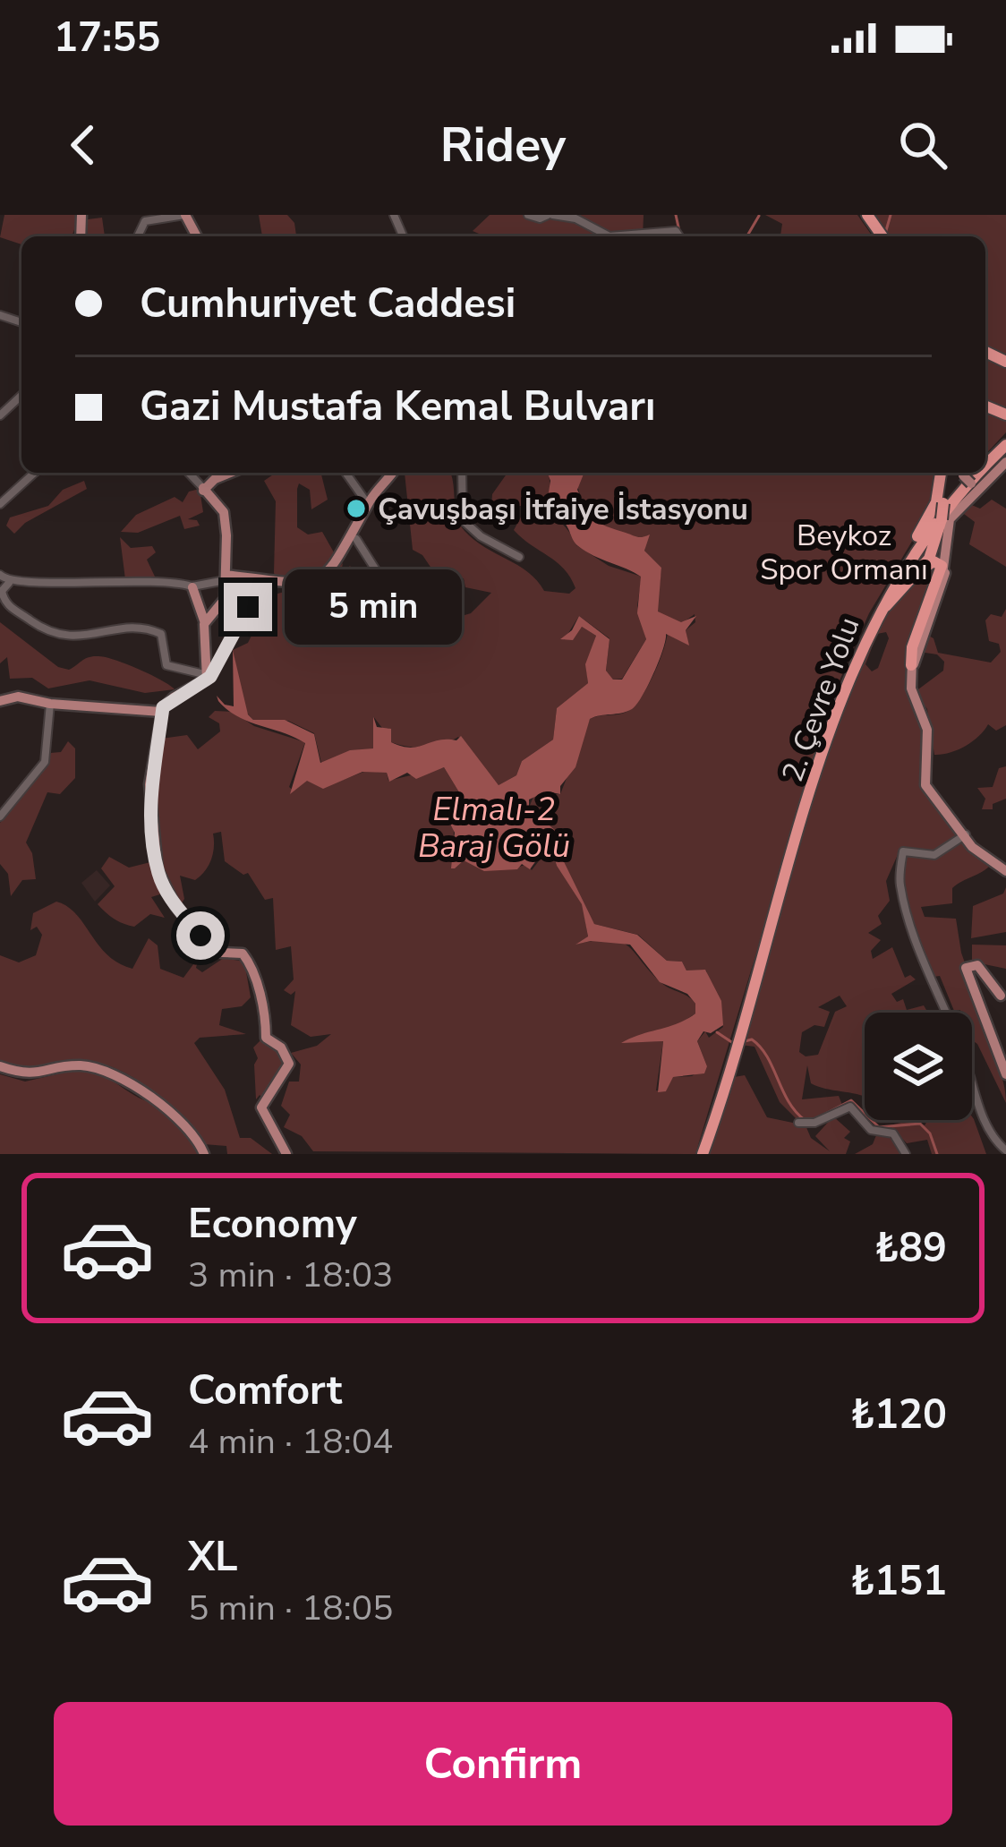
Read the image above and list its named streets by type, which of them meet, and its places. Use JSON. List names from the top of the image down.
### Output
{
  "streets": {
    "highway": ["2. Çevre Yolu"]
  },
  "water": ["Elmalı-2 Baraj Gölü"],
  "parks": ["Beykoz Spor Ormanı"],
  "places": ["Çavuşbaşı İtfaiye İstasyonu"],
  "page": {
    "status": "17:55",
    "header": "Ridey",
    "banner": ["Cumhuriyet Caddesi", "Gazi Mustafa Kemal Bulvarı"],
    "bubble": "5 min",
    "list": [
      {
        "name": "Economy",
        "note": "3 min · 18:03",
        "value": "₺89"
      },
      {
        "name": "Comfort",
        "note": "4 min · 18:04",
        "value": "₺120"
      },
      {
        "name": "XL",
        "note": "5 min · 18:05",
        "value": "₺151"
      }
    ],
    "buttons": "Confirm"
  }
}
